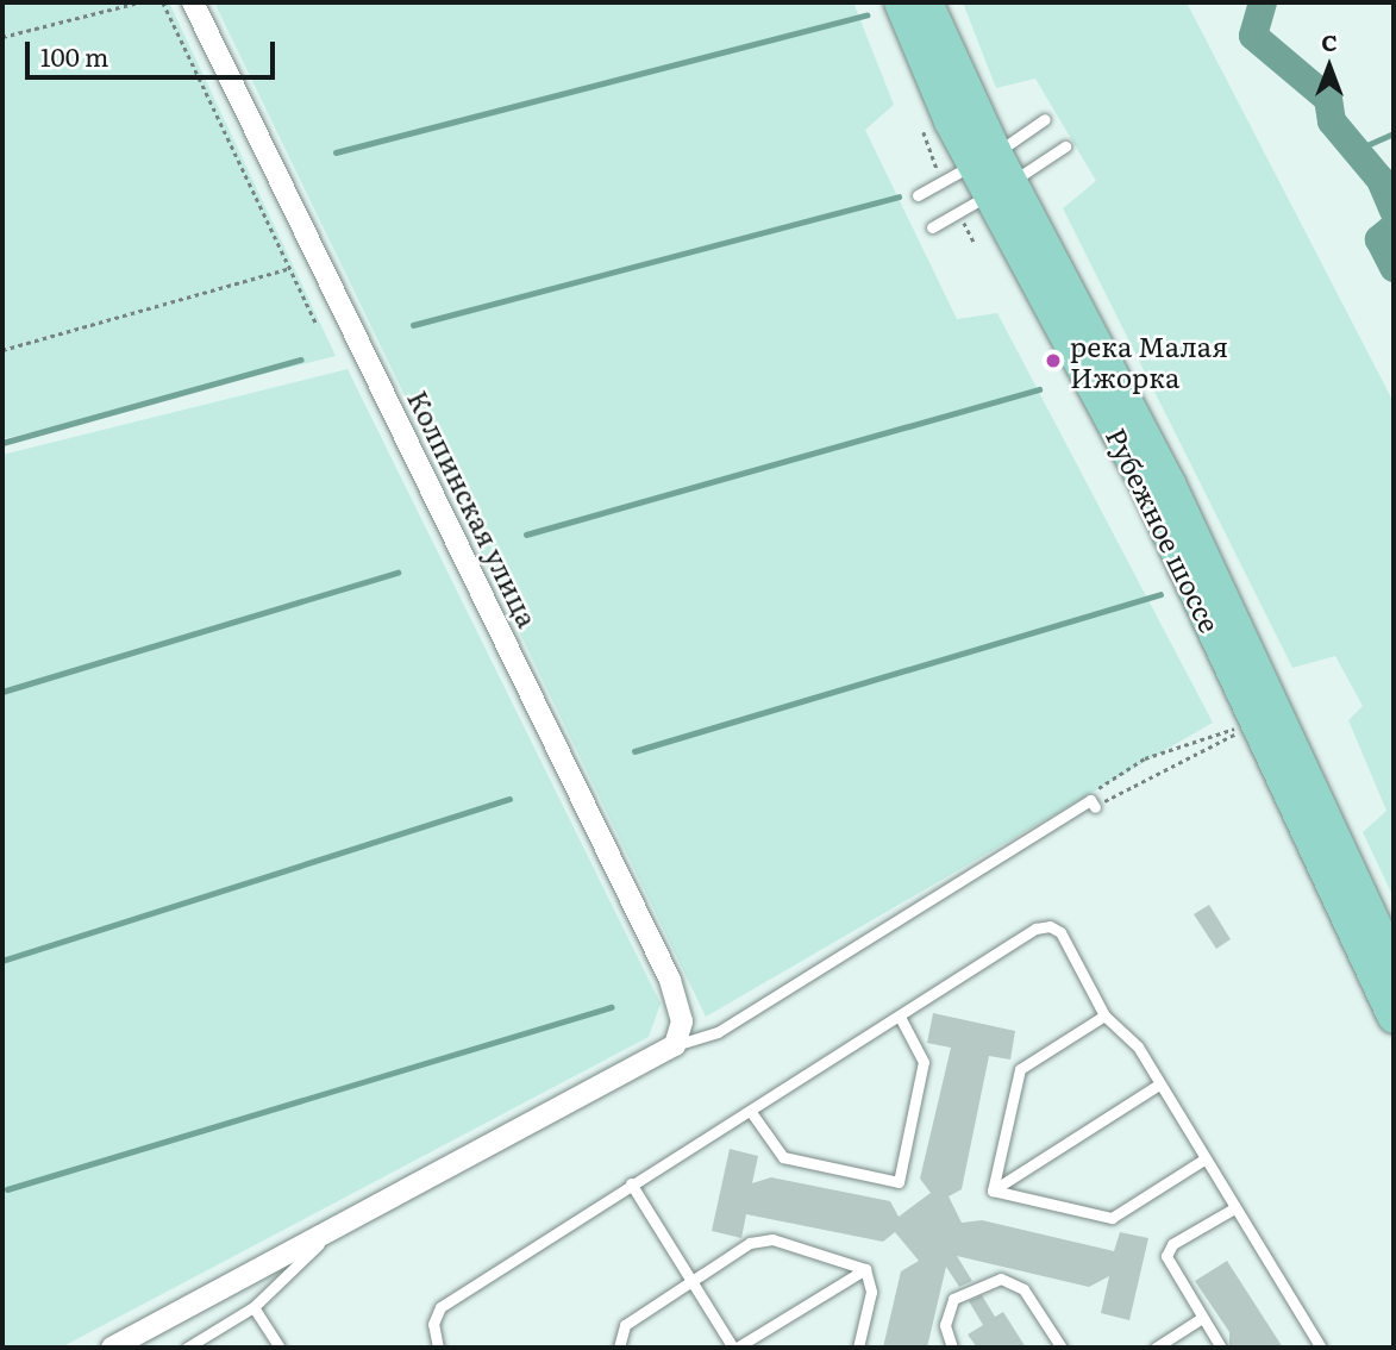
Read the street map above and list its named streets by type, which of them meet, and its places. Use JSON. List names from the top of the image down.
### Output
{
  "streets": {
    "main road": ["Рубежное шоссе"],
    "street": ["Колпинская улица"]
  },
  "places": ["река Малая Ижорка"],
  "scale_bar": "100 m",
  "north": "top"
}
